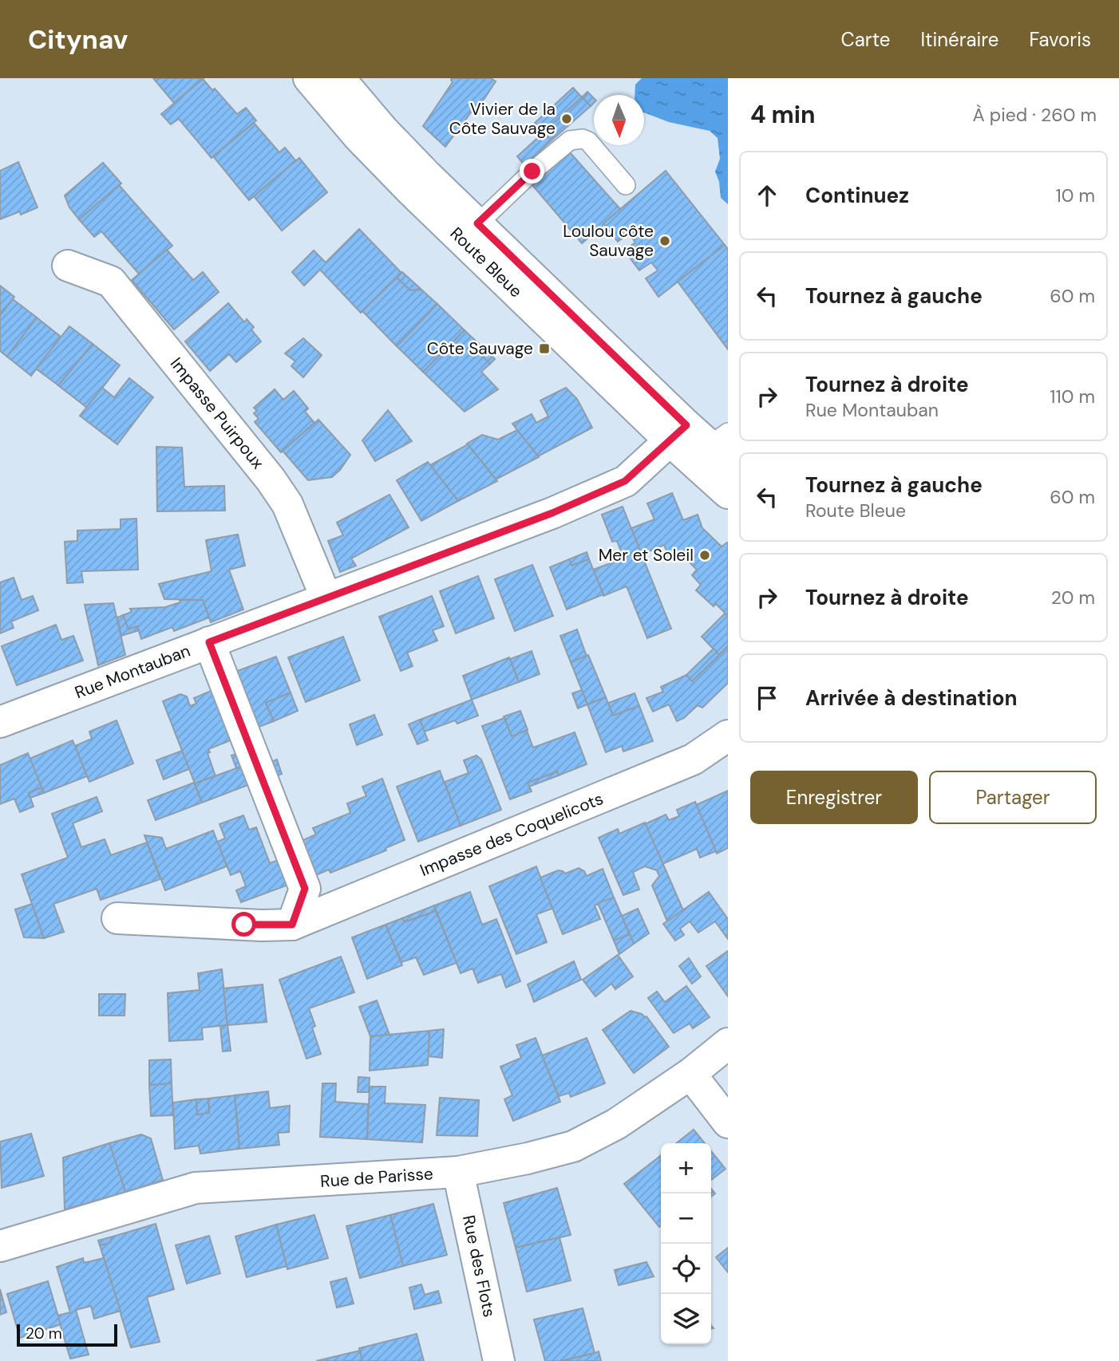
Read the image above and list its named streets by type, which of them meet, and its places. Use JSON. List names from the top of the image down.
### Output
{
  "streets": {
    "street": [
      "Route Bleue",
      "Impasse Puirpoux",
      "Rue Montauban",
      "Impasse des Coquelicots",
      "Rue de Parisse",
      "Rue des Flots"
    ]
  },
  "crossings": [
    ["Route Bleue", "Rue Montauban"],
    ["Impasse Puirpoux", "Rue Montauban"],
    ["Rue de Parisse", "Rue des Flots"]
  ],
  "places": {
    "other": ["Vivier de la Côte Sauvage", "Loulou côte Sauvage", "Mer et Soleil"],
    "transit": ["Côte Sauvage"]
  },
  "scale_bar": "20 m",
  "north": "bottom",
  "page": {
    "header": "Citynav",
    "nav": ["Carte", "Itinéraire", "Favoris"],
    "heading": ["4 min", "À pied · 260 m"],
    "list": [
      ["Continuez", "10 m"],
      ["Tournez à gauche", "60 m"],
      ["Tournez à droite", "Rue Montauban", "110 m"],
      ["Tournez à gauche", "Route Bleue", "60 m"],
      ["Tournez à droite", "20 m"],
      "Arrivée à destination"
    ],
    "buttons": ["Enregistrer", "Partager"],
    "map_buttons": ["+", "−"],
    "scale": "20 m"
  }
}
